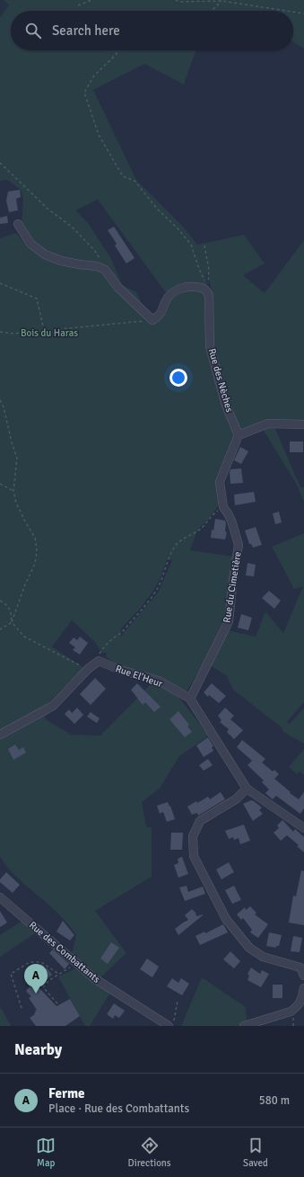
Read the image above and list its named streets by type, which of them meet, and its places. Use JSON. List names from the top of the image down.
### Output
{
  "streets": {
    "street": [
      "Rue des Nèches",
      "Rue du Cimetière",
      "Rue El'Heur",
      "Rue des Combattants"
    ]
  },
  "crossings": [
    ["Rue des Nèches", "Rue du Cimetière"],
    ["Rue du Cimetière", "Rue El'Heur"]
  ],
  "parks": ["Bois du Haras"],
  "page": {
    "search": "Search here",
    "pins": "A",
    "heading": "Nearby",
    "list": [
      {
        "mark": "A",
        "name": "Ferme",
        "note": "Place · Rue des Combattants",
        "value": "580 m"
      }
    ],
    "nav": ["Map", "Directions", "Saved"]
  }
}
